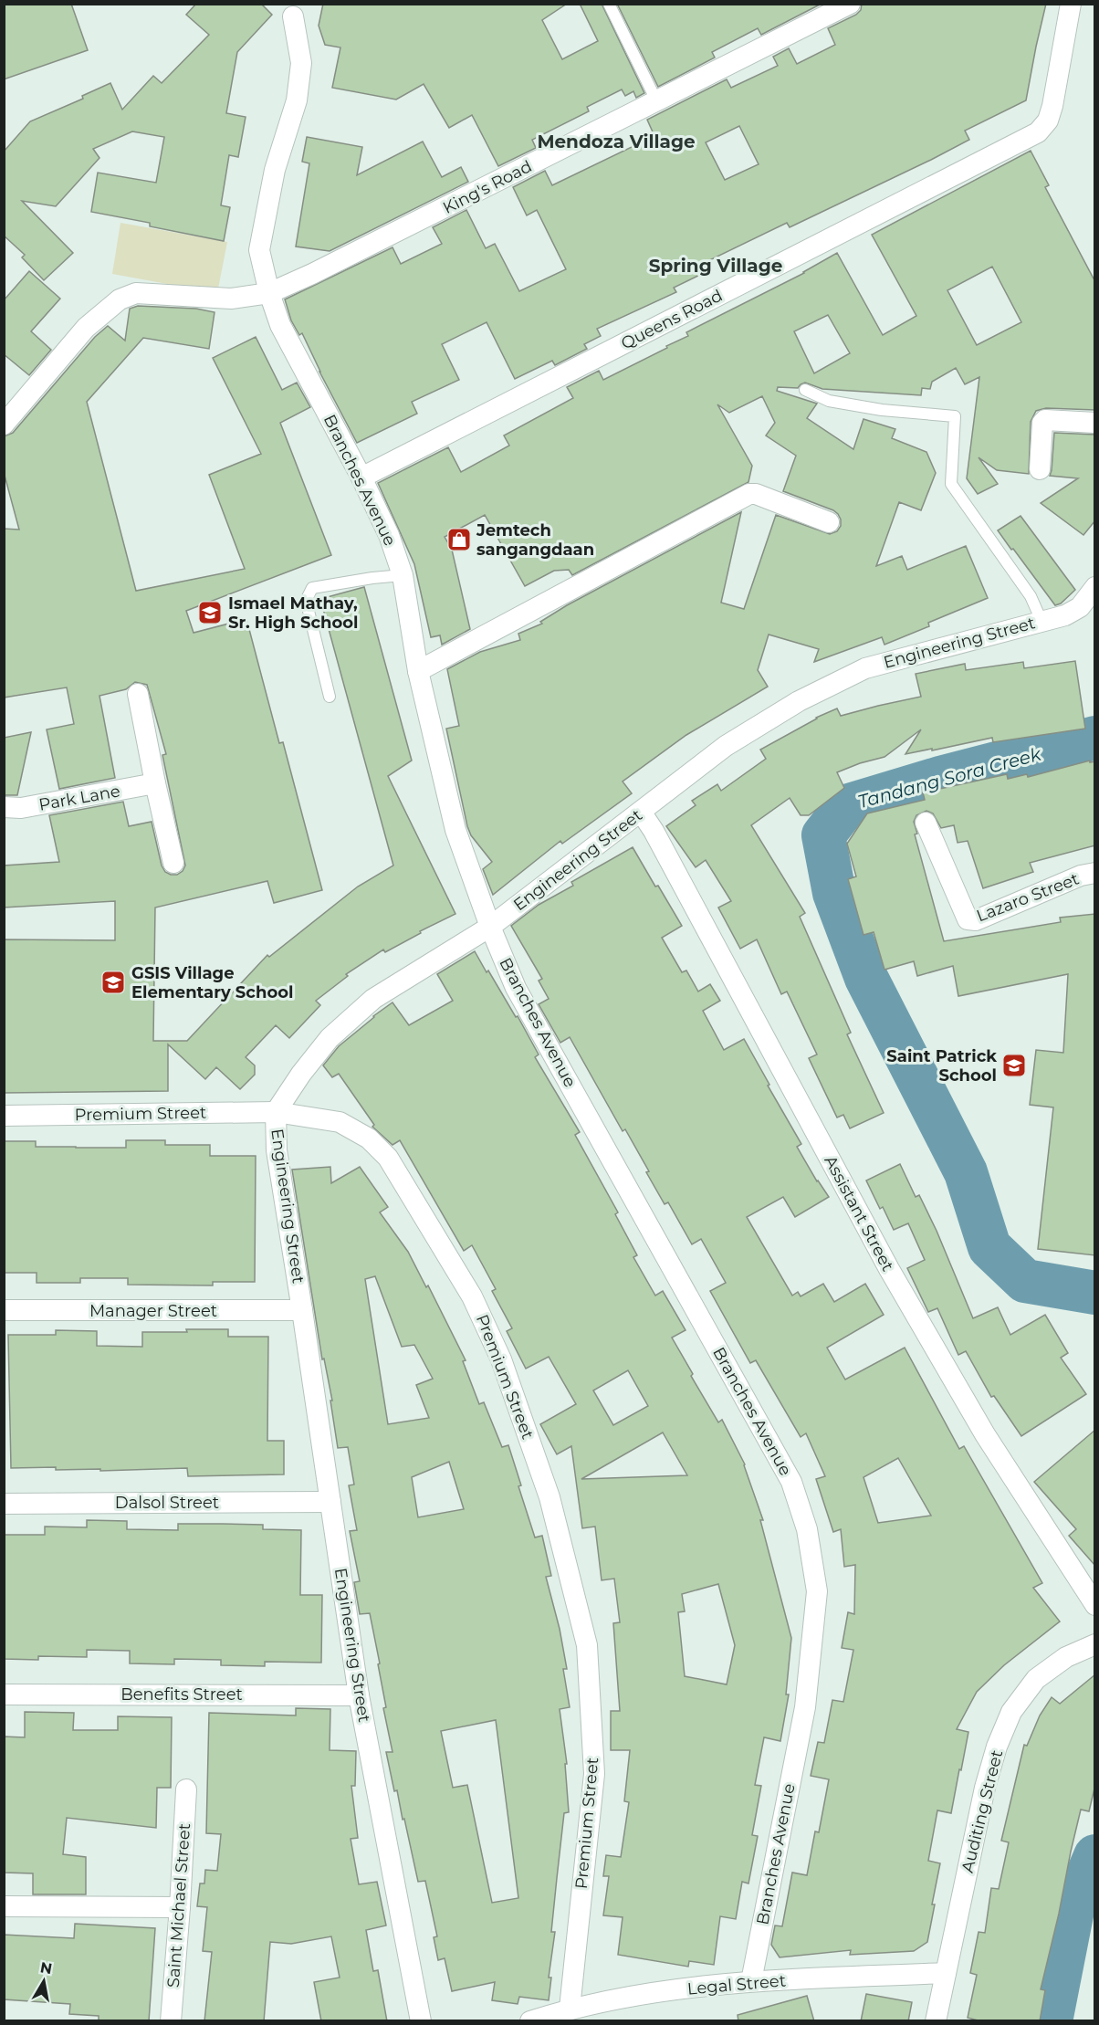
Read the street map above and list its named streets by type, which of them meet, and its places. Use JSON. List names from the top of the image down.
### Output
{
  "streets": {
    "street": [
      "King's Road",
      "Queens Road",
      "Branches Avenue",
      "Engineering Street",
      "Park Lane",
      "Lazaro Street",
      "Premium Street",
      "Assistant Street",
      "Manager Street",
      "Dalsol Street",
      "Benefits Street",
      "Auditing Street",
      "Saint Michael Street",
      "Legal Street"
    ]
  },
  "crossings": [
    ["King's Road", "Branches Avenue"],
    ["Queens Road", "Branches Avenue"],
    ["Branches Avenue", "Engineering Street"],
    ["Branches Avenue", "Legal Street"],
    ["Engineering Street", "Premium Street"],
    ["Engineering Street", "Assistant Street"],
    ["Engineering Street", "Manager Street"],
    ["Engineering Street", "Dalsol Street"],
    ["Engineering Street", "Benefits Street"],
    ["Premium Street", "Legal Street"],
    ["Auditing Street", "Legal Street"]
  ],
  "districts": ["Mendoza Village", "Spring Village"],
  "water": ["Tandang Sora Creek"],
  "places": {
    "shop": ["Jemtech sangangdaan"],
    "school or university": ["Ismael Mathay, Sr. High School", "GSIS Village Elementary School", "Saint Patrick School"]
  },
  "north": "top"
}
